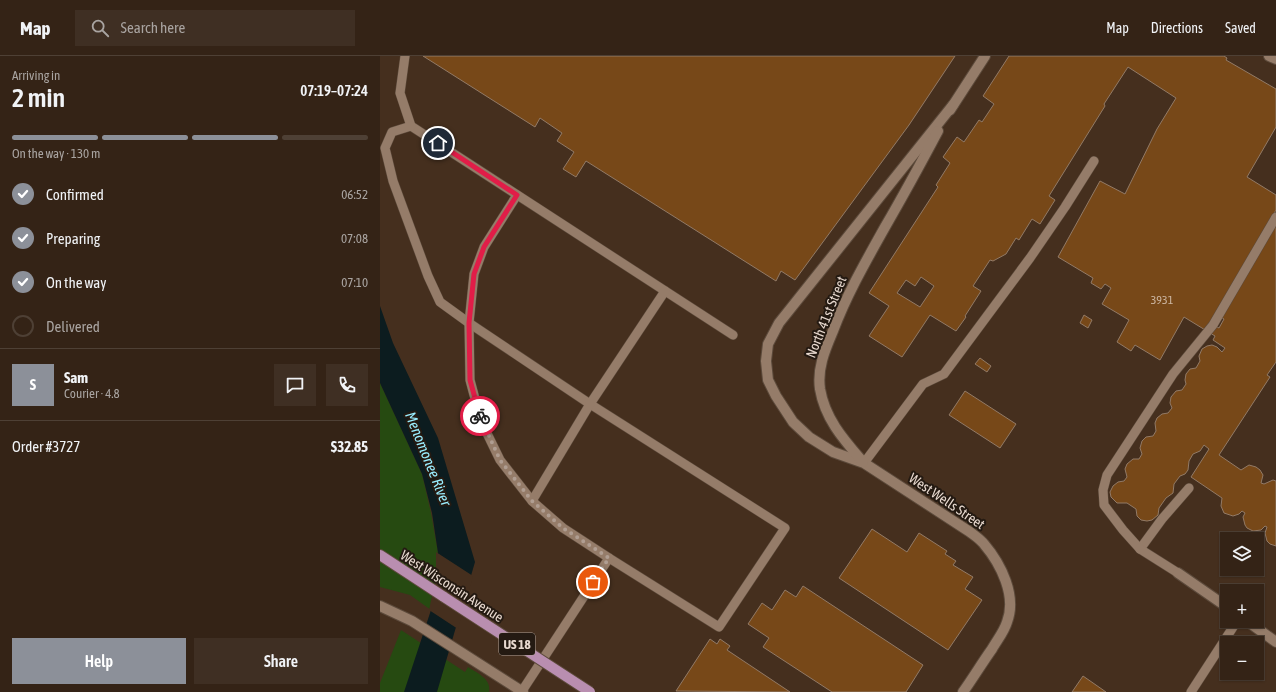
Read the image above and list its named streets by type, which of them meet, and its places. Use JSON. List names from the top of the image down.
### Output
{
  "streets": {
    "main road": ["West Wisconsin Avenue", "US 18"],
    "street": ["North 41st Street", "West Wells Street"]
  },
  "crossings": [
    ["North 41st Street", "West Wells Street"]
  ],
  "water": ["Menomonee River"],
  "house_numbers": ["3931"],
  "page": {
    "header": "Map",
    "search": "Search here",
    "nav": ["Map", "Directions", "Saved"],
    "heading": ["2 min", "Arriving in", "07:19–07:24"],
    "panel": [
      "Sam",
      "Courier · 4.8",
      "Order #3727",
      "$32.85"
    ],
    "bar": "On the way · 130 m",
    "list": [
      ["Confirmed", "06:52"],
      ["Preparing", "07:08"],
      ["On the way", "07:10"],
      "Delivered"
    ],
    "round": "S",
    "map_buttons": ["+", "−"],
    "buttons": ["Help", "Share"]
  }
}
